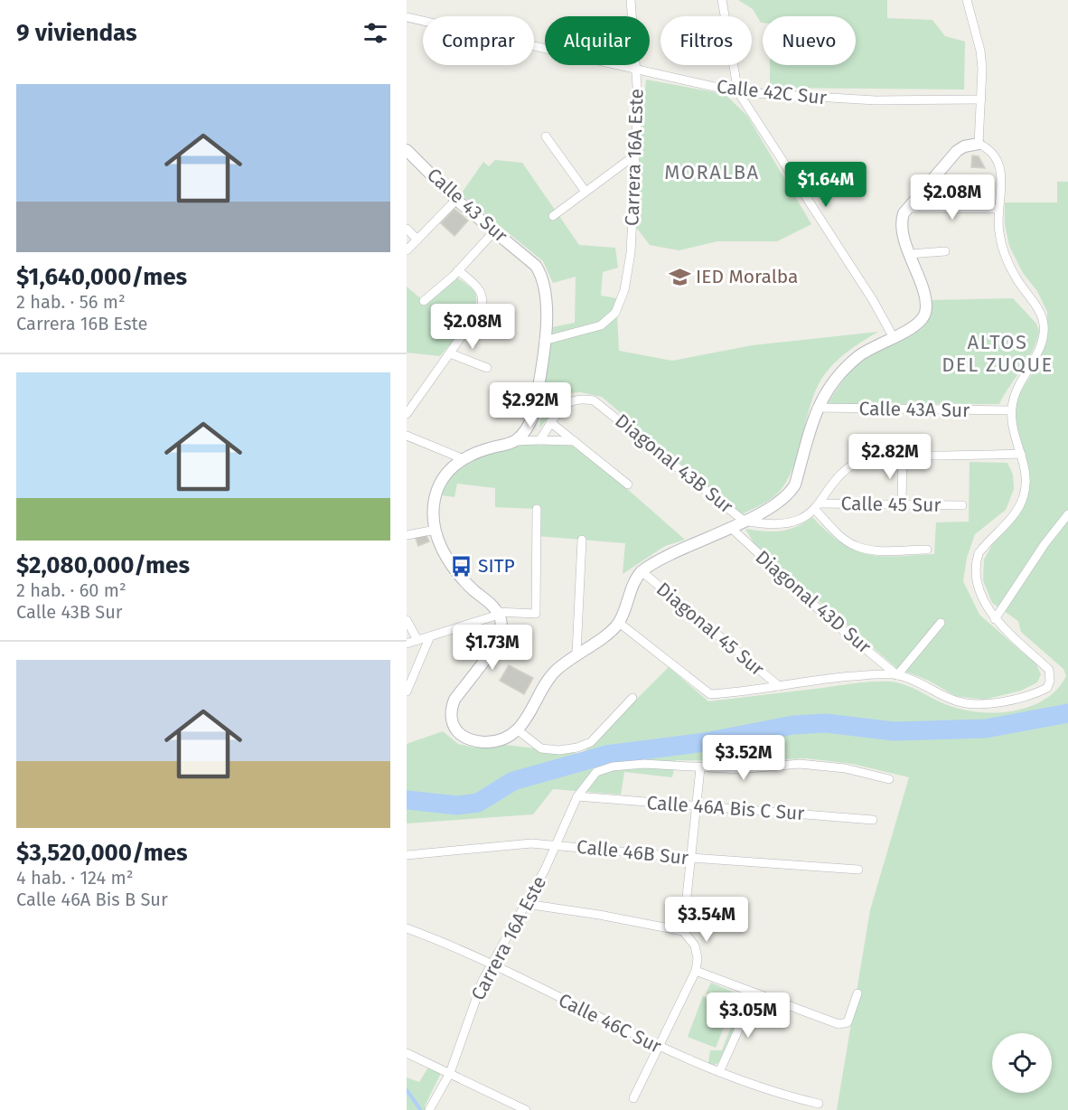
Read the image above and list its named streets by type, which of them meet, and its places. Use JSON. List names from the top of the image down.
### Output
{
  "streets": {
    "street": [
      "Calle 42C Sur",
      "Carrera 16A Este",
      "Calle 43 Sur",
      "Calle 43A Sur",
      "Diagonal 43B Sur",
      "Calle 45 Sur",
      "Diagonal 43D Sur",
      "Diagonal 45 Sur",
      "Calle 46A Bis C Sur",
      "Calle 46B Sur",
      "Calle 46C Sur"
    ]
  },
  "crossings": [
    ["Calle 42C Sur", "Carrera 16A Este"],
    ["Carrera 16A Este", "Calle 43 Sur"],
    ["Carrera 16A Este", "Calle 46A Bis C Sur"],
    ["Carrera 16A Este", "Calle 46B Sur"],
    ["Carrera 16A Este", "Calle 46C Sur"],
    ["Diagonal 43B Sur", "Calle 45 Sur"]
  ],
  "districts": ["MORALBA", "ALTOS DEL ZUQUE"],
  "places": {
    "school or university": ["IED Moralba"],
    "bus stop": ["SITP"]
  },
  "page": {
    "heading": "9 viviendas",
    "chip": [
      "Comprar",
      "Alquilar",
      "Filtros",
      "Nuevo"
    ],
    "list": [
      {
        "name": "$1,640,000/mes",
        "note": "2 hab. · 56 m² · Carrera 16B Este"
      },
      {
        "name": "$2,080,000/mes",
        "note": "2 hab. · 60 m² · Calle 43B Sur"
      },
      {
        "name": "$3,520,000/mes",
        "note": "4 hab. · 124 m² · Calle 46A Bis B Sur"
      }
    ],
    "price": [
      "$1.64M",
      "$2.08M",
      "$2.08M",
      "$2.92M",
      "$2.82M",
      "$1.73M",
      "$3.52M",
      "$3.54M",
      "$3.05M"
    ]
  }
}
